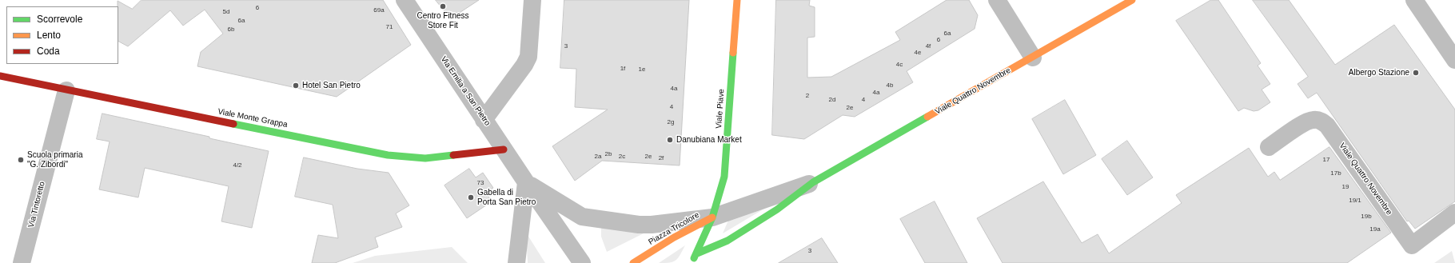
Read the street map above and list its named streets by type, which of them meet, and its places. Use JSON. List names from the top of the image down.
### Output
{
  "streets": {
    "street": [
      "Via Emilia a San Pietro",
      "Viale Quattro Novembre",
      "Viale Piave",
      "Viale Monte Grappa",
      "Via Tintoretto",
      "Piazza Tricolore"
    ]
  },
  "crossings": [
    ["Via Emilia a San Pietro", "Viale Quattro Novembre"],
    ["Via Emilia a San Pietro", "Viale Piave"],
    ["Via Emilia a San Pietro", "Viale Monte Grappa"],
    ["Via Emilia a San Pietro", "Piazza Tricolore"],
    ["Viale Quattro Novembre", "Viale Piave"],
    ["Viale Quattro Novembre", "Piazza Tricolore"],
    ["Viale Piave", "Piazza Tricolore"],
    ["Viale Monte Grappa", "Via Tintoretto"]
  ],
  "places": [
    "Centro Fitness Store Fit",
    "Albergo Stazione",
    "Hotel San Pietro",
    "Danubiana Market",
    "Scuola primaria \"G. Zibordi\"",
    "Gabella di Porta San Pietro"
  ],
  "house_numbers": [
    "6",
    "69a",
    "5d",
    "6a",
    "71",
    "6b",
    "6a",
    "6",
    "3",
    "4f",
    "4e",
    "4c",
    "1f",
    "1e",
    "4b",
    "4a",
    "4a",
    "2",
    "2d",
    "4",
    "4",
    "2e",
    "2g",
    "2b",
    "2a",
    "2c",
    "2e",
    "2f",
    "17",
    "4/2",
    "17b",
    "73",
    "19",
    "19/1",
    "19b",
    "19a",
    "3"
  ],
  "legend": ["Scorrevole", "Lento", "Coda"]
}
